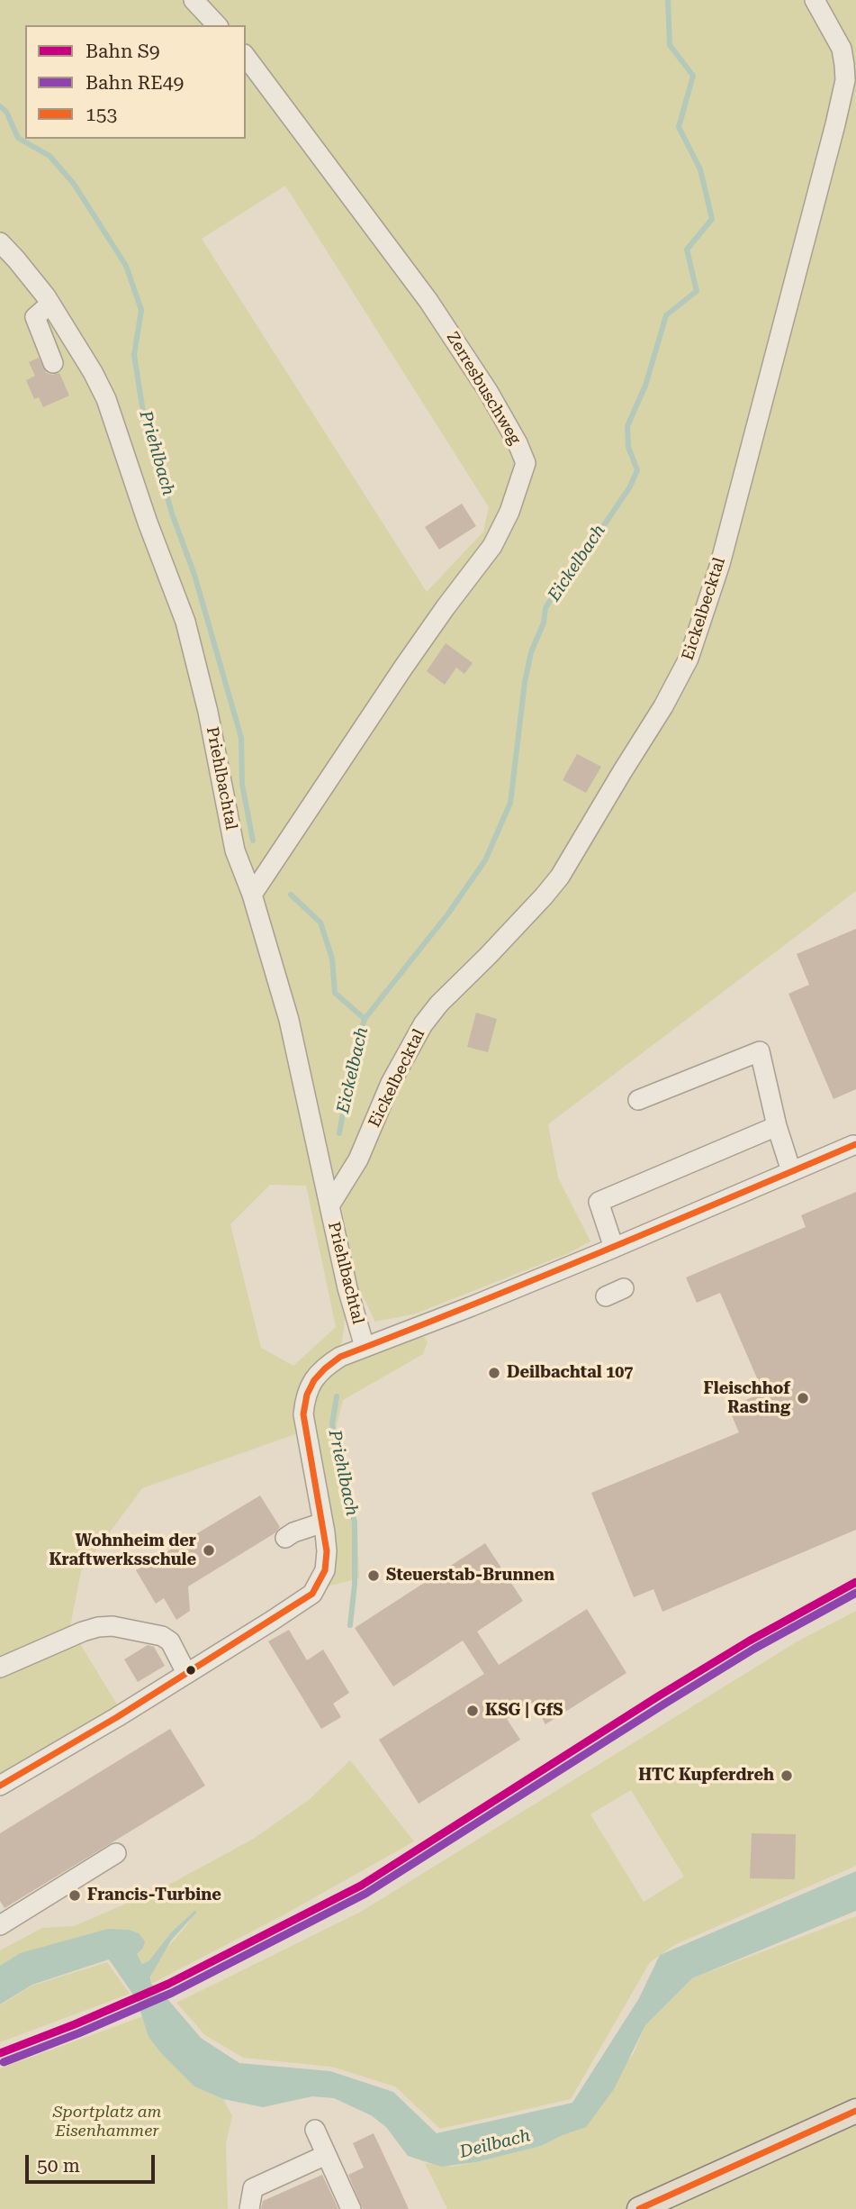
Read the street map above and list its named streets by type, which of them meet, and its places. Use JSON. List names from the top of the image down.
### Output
{
  "streets": {
    "street": ["Zerresbuschweg", "Eickelbecktal", "Priehlbachtal"]
  },
  "crossings": [
    ["Zerresbuschweg", "Priehlbachtal"],
    ["Eickelbecktal", "Priehlbachtal"]
  ],
  "water": ["Priehlbach", "Eickelbach", "Deilbach"],
  "parks": ["Sportplatz am Eisenhammer"],
  "places": [
    "Deilbachtal 107",
    "Fleischhof Rasting",
    "Wohnheim der Kraftwerksschule",
    "Steuerstab-Brunnen",
    "KSG | GfS",
    "HTC Kupferdreh",
    "Francis-Turbine"
  ],
  "lines": ["transit line 153", "rail line S9", "rail line RE49"],
  "legend": ["Bahn S9", "Bahn RE49", "153"],
  "scale_bar": "50 m"
}
